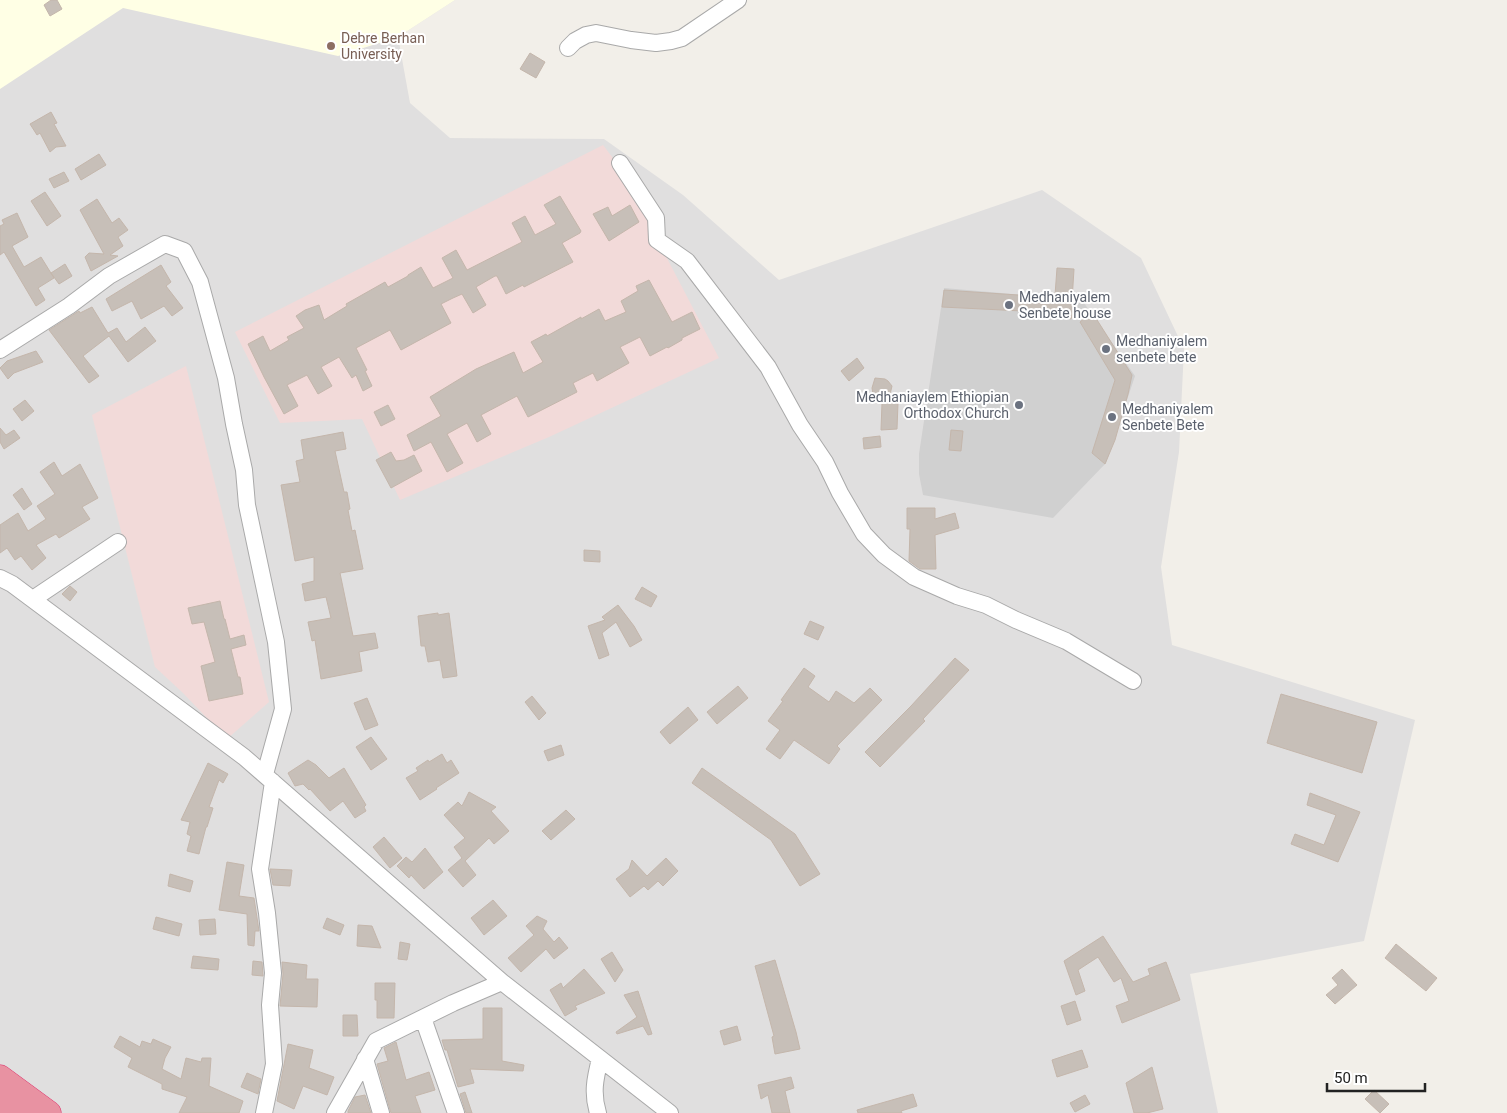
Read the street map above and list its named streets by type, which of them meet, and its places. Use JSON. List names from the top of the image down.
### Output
{
  "places": [
    "Debre Berhan University",
    "Medhaniyalem Senbete house",
    "Medhaniyalem senbete bete",
    "Medhaniaylem Ethiopian Orthodox Church",
    "Medhaniyalem Senbete Bete"
  ],
  "scale_bar": "50 m"
}
